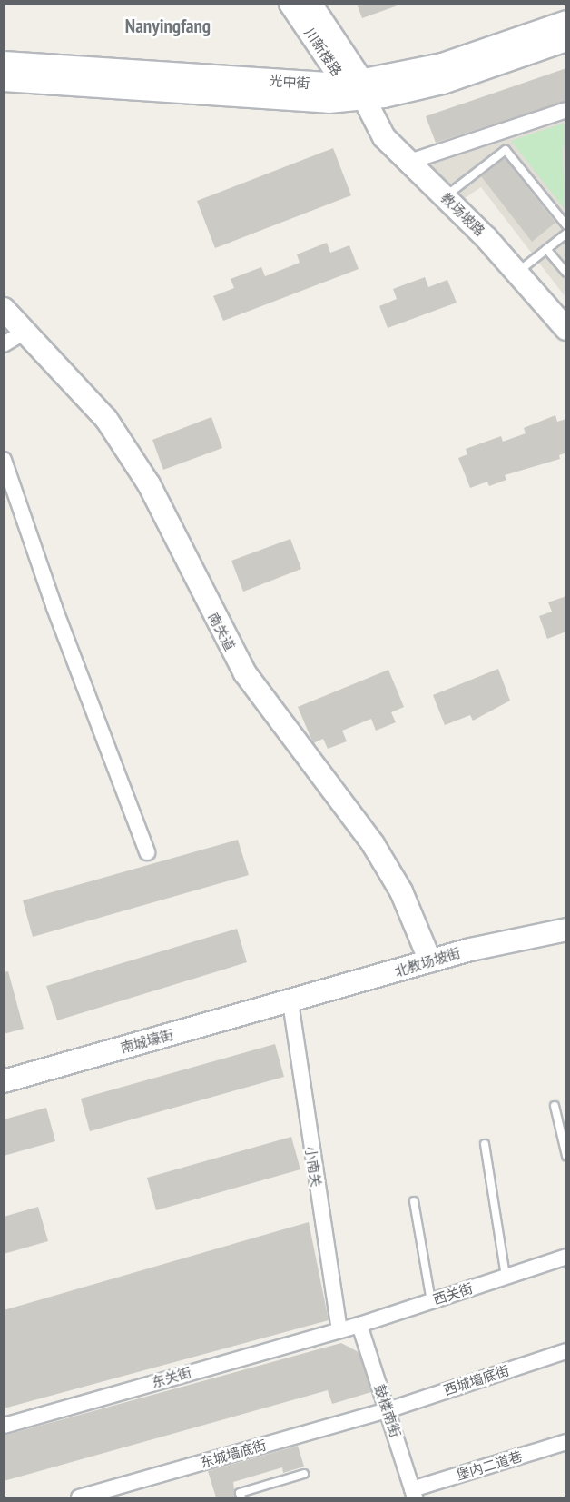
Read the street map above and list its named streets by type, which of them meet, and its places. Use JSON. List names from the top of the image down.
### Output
{
  "streets": {
    "street": [
      "川新楼路",
      "光中街",
      "教场坡路",
      "南关道",
      "北教场坡街",
      "南城壕街",
      "小南关",
      "西关街",
      "东关街",
      "西城墙底街",
      "鼓楼南街",
      "东城墙底街",
      "堡内二道巷"
    ]
  },
  "crossings": [
    ["川新楼路", "光中街"],
    ["川新楼路", "教场坡路"],
    ["光中街", "教场坡路"],
    ["南关道", "北教场坡街"],
    ["北教场坡街", "南城壕街"],
    ["北教场坡街", "小南关"],
    ["南城壕街", "小南关"],
    ["小南关", "西关街"],
    ["小南关", "东关街"],
    ["西关街", "东关街"],
    ["西关街", "鼓楼南街"],
    ["西城墙底街", "鼓楼南街"],
    ["西城墙底街", "东城墙底街"],
    ["鼓楼南街", "东城墙底街"],
    ["鼓楼南街", "堡内二道巷"]
  ],
  "districts": ["Nanyingfang"]
}
